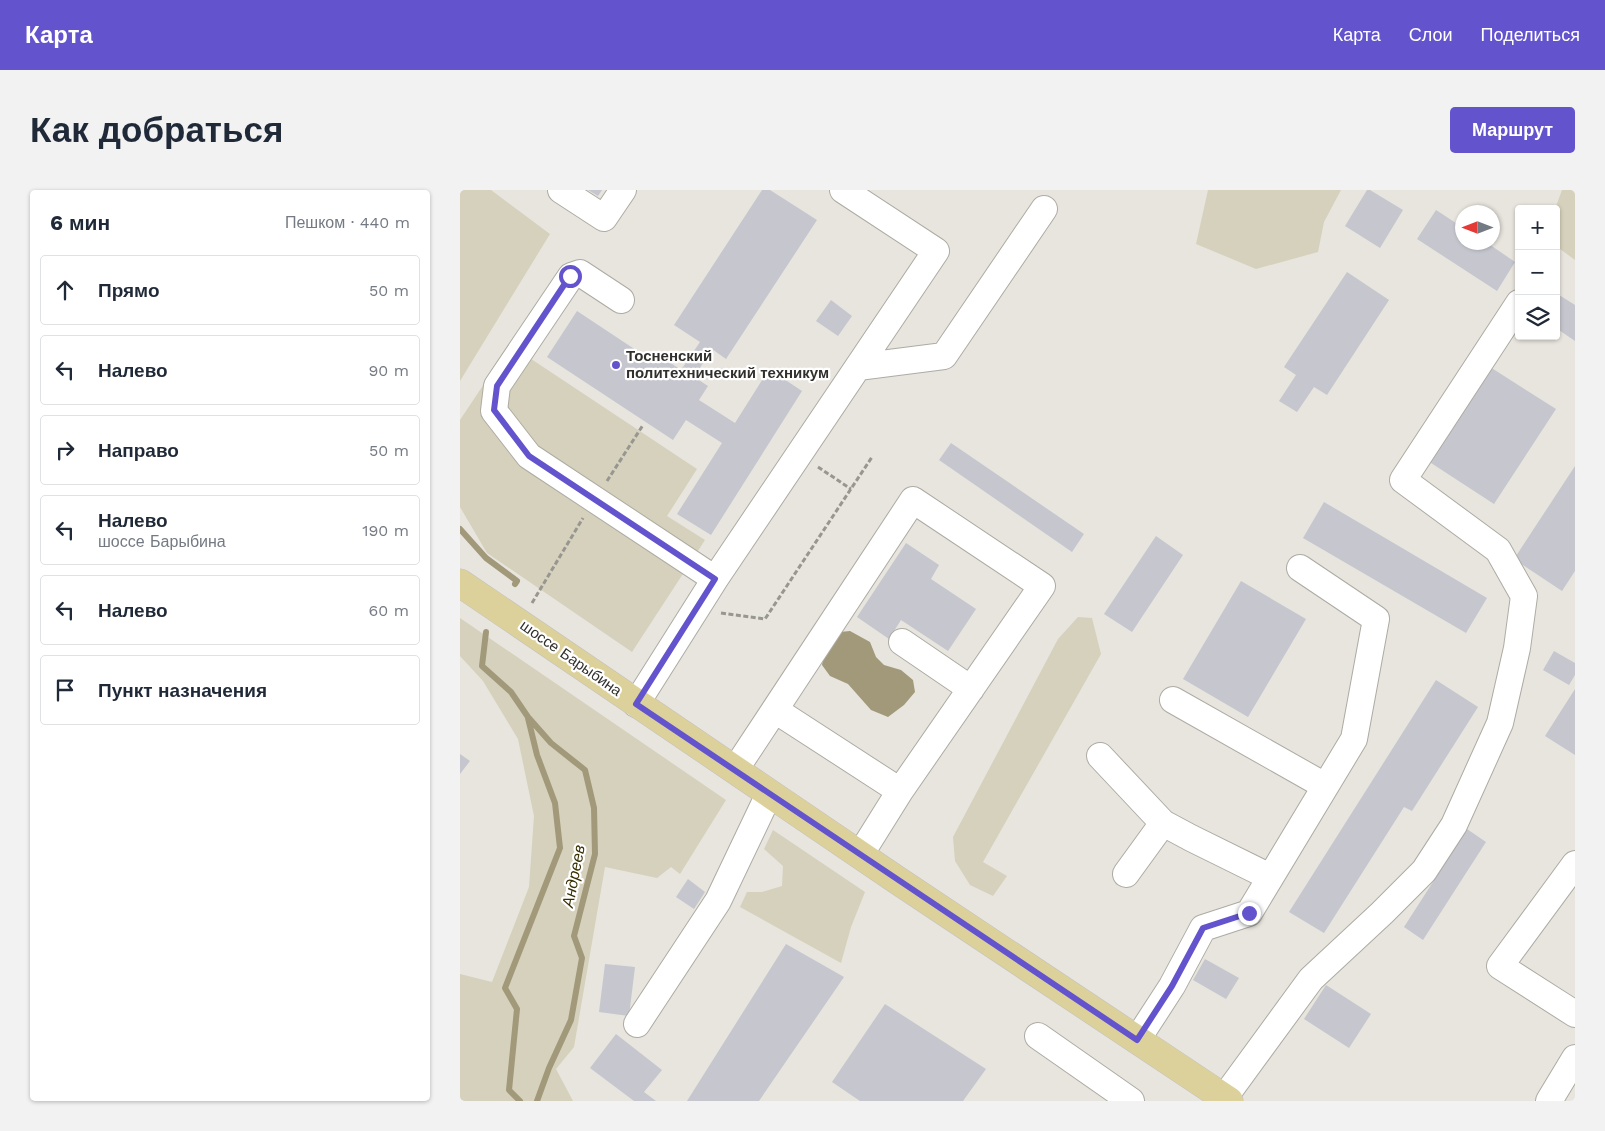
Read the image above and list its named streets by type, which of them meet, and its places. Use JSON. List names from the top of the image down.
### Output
{
  "streets": {
    "main road": ["шоссе Барыбина"]
  },
  "water": ["Андреев"],
  "places": ["Тосненский политехнический техникум"],
  "north": "left",
  "page": {
    "header": "Карта",
    "nav": ["Карта", "Слои", "Поделиться"],
    "buttons": "Маршрут",
    "title": "Как добраться",
    "heading": ["6 мин", "Пешком · 440 m"],
    "map_buttons": ["+", "−"],
    "list": [
      ["Прямо", "50 m"],
      ["Налево", "90 m"],
      ["Направо", "50 m"],
      ["Налево", "шоссе Барыбина", "190 m"],
      ["Налево", "60 m"],
      "Пункт назначения"
    ]
  }
}
